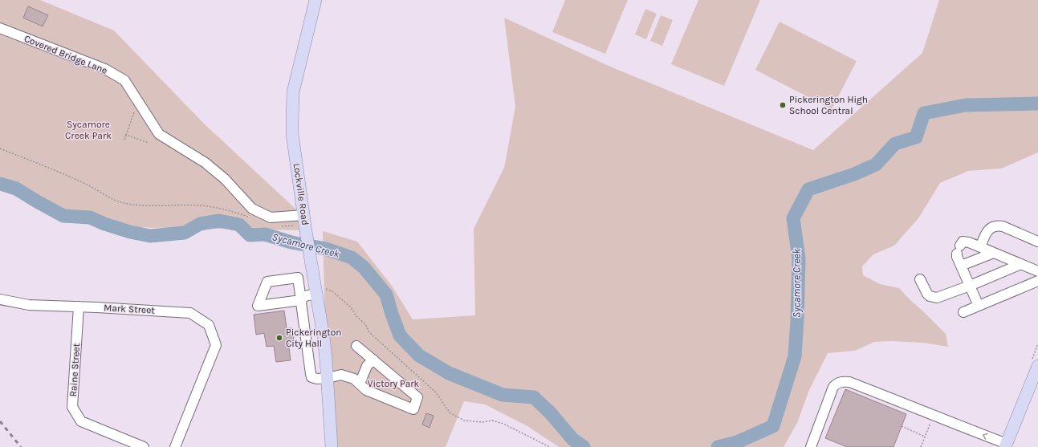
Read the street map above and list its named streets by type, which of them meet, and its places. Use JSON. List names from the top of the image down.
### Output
{
  "streets": {
    "main road": ["Lockville Road"],
    "street": ["Covered Bridge Lane", "Mark Street", "Raine Street"]
  },
  "crossings": [
    ["Covered Bridge Lane", "Lockville Road"],
    ["Mark Street", "Raine Street"]
  ],
  "water": ["Sycamore Creek"],
  "parks": ["Sycamore Creek Park", "Victory Park"],
  "places": ["Pickerington High School Central", "Pickerington City Hall"]
}
